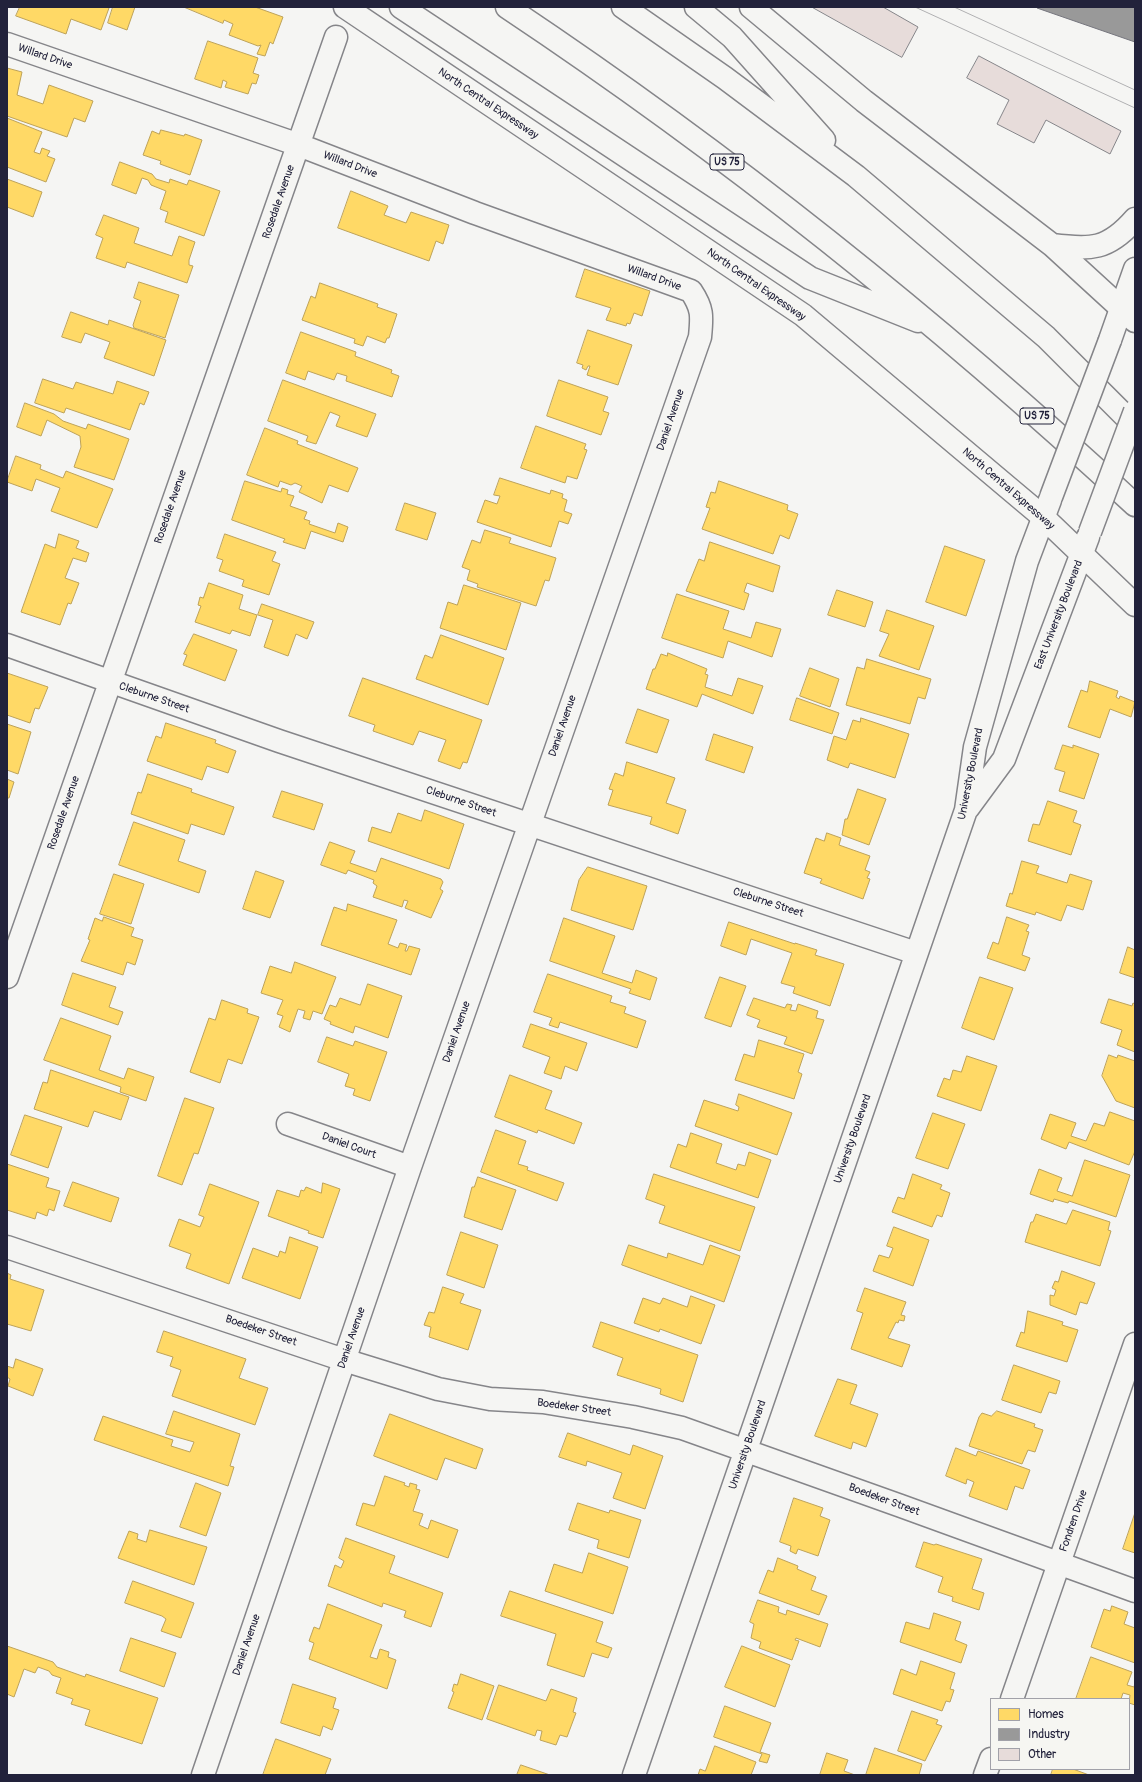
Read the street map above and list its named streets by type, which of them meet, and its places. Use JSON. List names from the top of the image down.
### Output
{
  "streets": {
    "main road": [
      "Willard Drive",
      "North Central Expressway",
      "US 75",
      "Rosedale Avenue",
      "Daniel Avenue",
      "East University Boulevard",
      "Cleburne Street",
      "University Boulevard",
      "Daniel Court",
      "Boedeker Street",
      "Fondren Drive"
    ]
  },
  "crossings": [
    ["Willard Drive", "Rosedale Avenue"],
    ["Willard Drive", "Daniel Avenue"],
    ["North Central Expressway", "East University Boulevard"],
    ["North Central Expressway", "University Boulevard"],
    ["Rosedale Avenue", "Cleburne Street"],
    ["Daniel Avenue", "Cleburne Street"],
    ["Daniel Avenue", "Daniel Court"],
    ["Daniel Avenue", "Boedeker Street"],
    ["East University Boulevard", "University Boulevard"],
    ["Cleburne Street", "University Boulevard"],
    ["University Boulevard", "Boedeker Street"],
    ["Boedeker Street", "Fondren Drive"]
  ],
  "legend": ["Homes", "Industry", "Other"]
}
